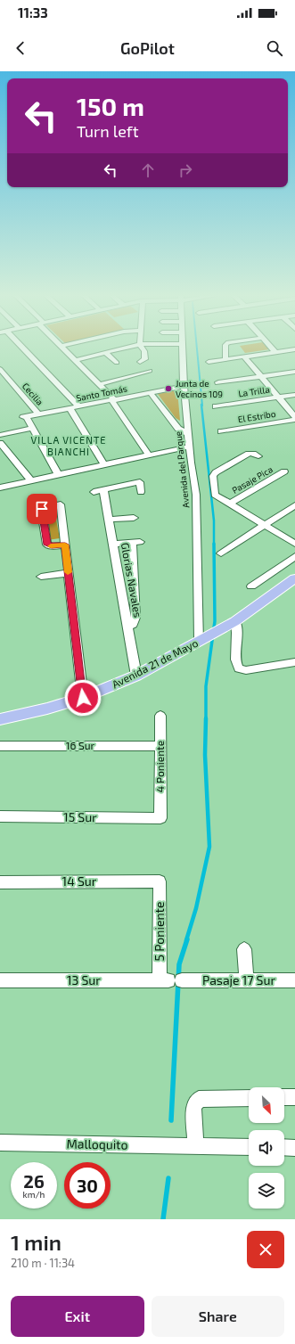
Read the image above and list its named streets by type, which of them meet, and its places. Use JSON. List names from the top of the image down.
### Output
{
  "streets": {
    "main road": ["Avenida 21 de Mayo"],
    "street": [
      "La Trilla",
      "Santo Tomás",
      "Cecilia",
      "El Estribo",
      "Avenida del Parque",
      "Pasaje Pica",
      "Glorias Navales",
      "16 Sur",
      "4 Poniente",
      "15 Sur",
      "14 Sur",
      "5 Poniente",
      "13 Sur",
      "Pasaje 17 Sur",
      "Malloquito"
    ]
  },
  "crossings": [
    ["Santo Tomás", "Cecilia"],
    ["Santo Tomás", "Avenida del Parque"],
    ["Avenida del Parque", "Avenida 21 de Mayo"],
    ["Glorias Navales", "Avenida 21 de Mayo"],
    ["16 Sur", "4 Poniente"],
    ["4 Poniente", "15 Sur"],
    ["14 Sur", "5 Poniente"],
    ["5 Poniente", "13 Sur"]
  ],
  "districts": ["VILLA VICENTE BIANCHI"],
  "places": ["Junta de Vecinos 109"],
  "north": "bottom right",
  "page": {
    "status": "11:33",
    "header": "GoPilot",
    "turn": ["150 m", "Turn left"],
    "speed": "26 km/h",
    "limit": "30",
    "heading": ["1 min", "210 m · 11:34"],
    "buttons": ["Exit", "Share"]
  }
}
